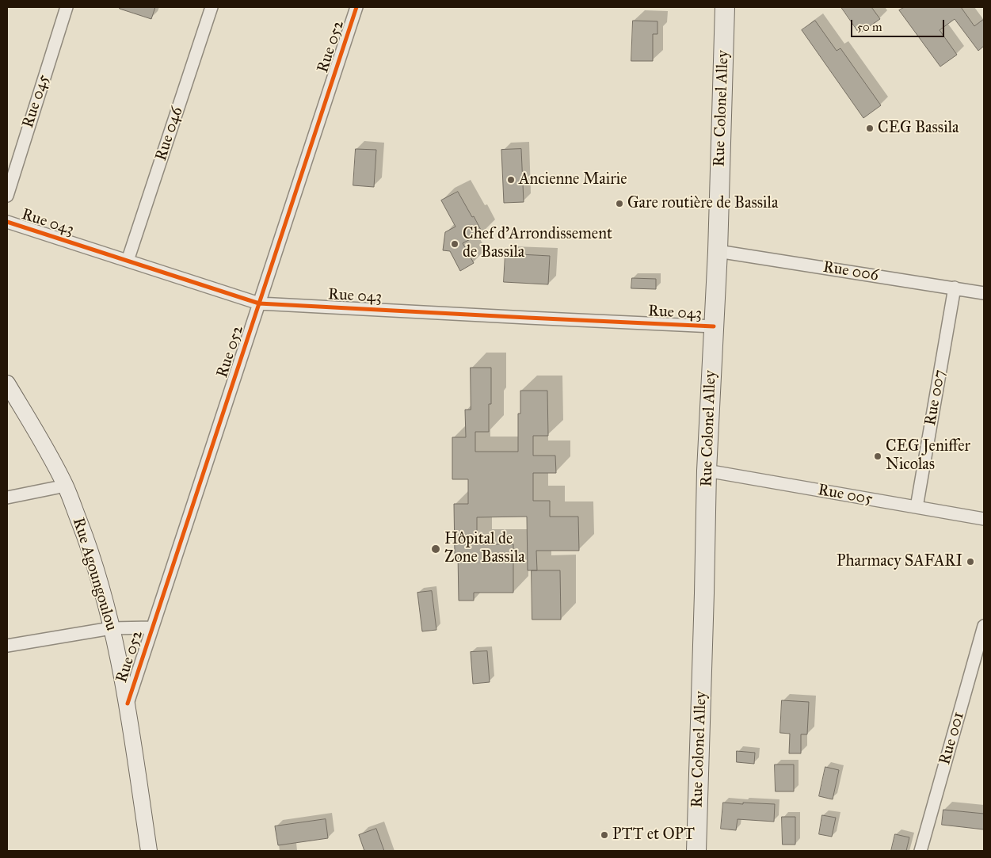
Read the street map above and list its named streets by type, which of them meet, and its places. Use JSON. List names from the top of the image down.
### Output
{
  "streets": {
    "highway": ["Rue Colonel Alley"],
    "main road": ["Rue Agoungoulou"],
    "street": [
      "Rue 052",
      "Rue 045",
      "Rue 046",
      "Rue 043",
      "Rue 006",
      "Rue 007",
      "Rue 005",
      "Rue 001"
    ]
  },
  "crossings": [
    ["Rue 052", "Rue 043"],
    ["Rue 052", "Rue Agoungoulou"],
    ["Rue Colonel Alley", "Rue 043"],
    ["Rue Colonel Alley", "Rue 006"],
    ["Rue Colonel Alley", "Rue 005"],
    ["Rue 046", "Rue 043"],
    ["Rue 006", "Rue 007"],
    ["Rue 007", "Rue 005"]
  ],
  "places": [
    "CEG Bassila",
    "Ancienne Mairie",
    "Gare routière de Bassila",
    "Chef d'Arrondissement de Bassila",
    "CEG Jeniffer Nicolas",
    "Hôpital de Zone Bassila",
    "Pharmacy SAFARI",
    "PTT et OPT"
  ],
  "scale_bar": "50 m"
}
